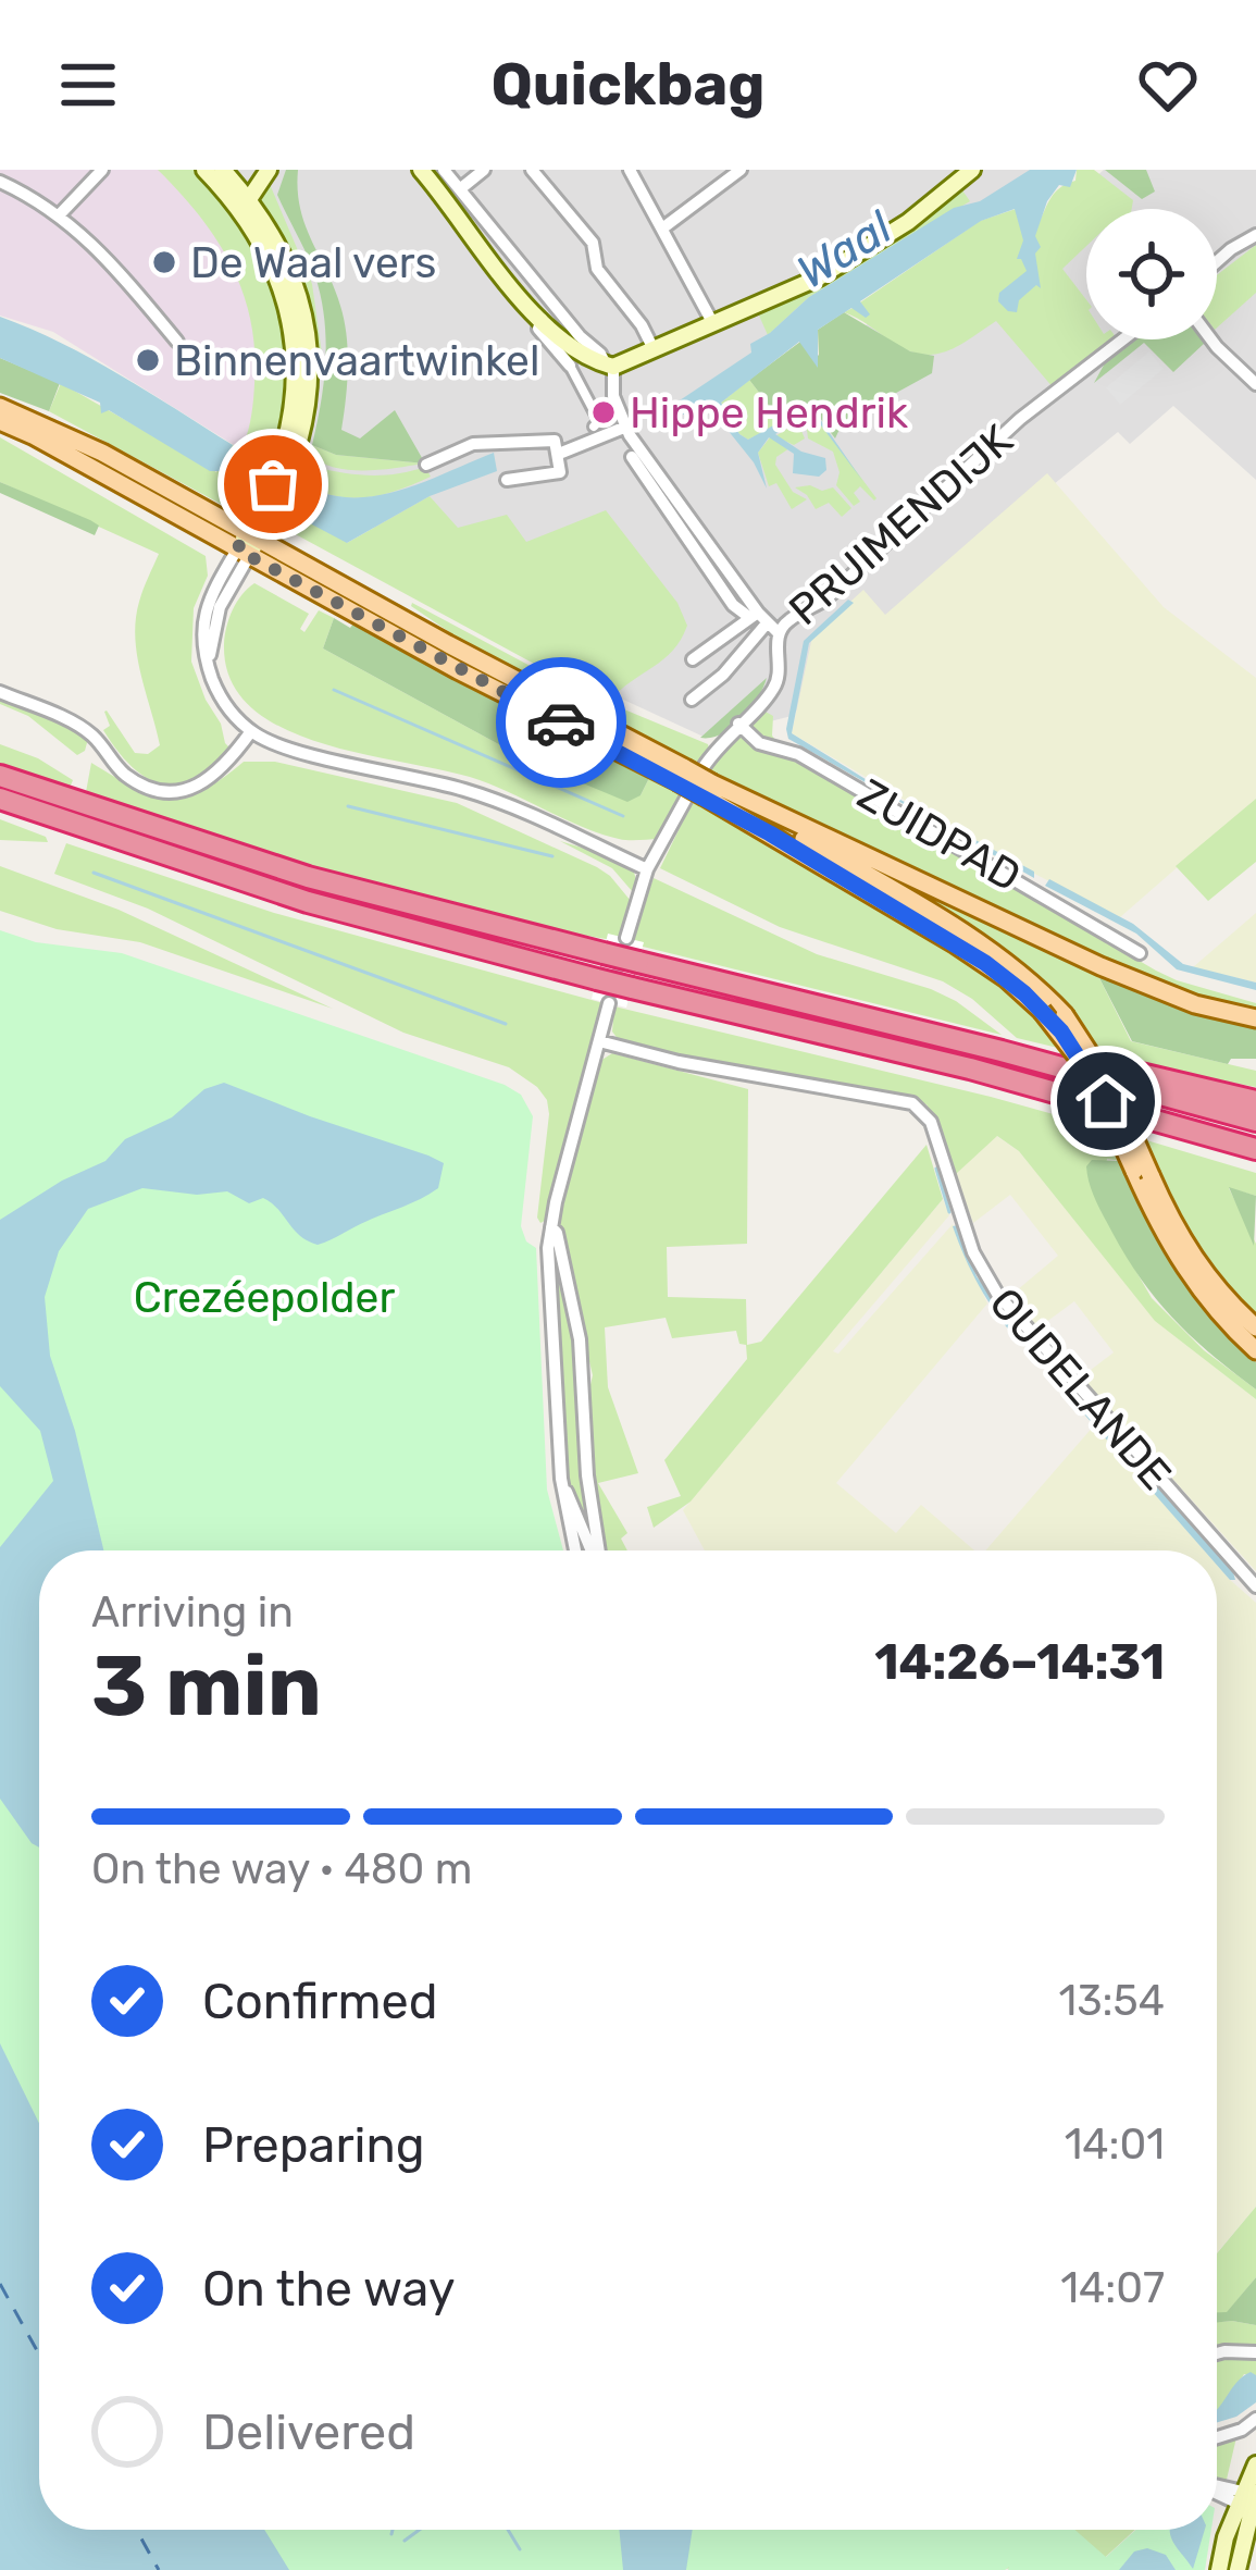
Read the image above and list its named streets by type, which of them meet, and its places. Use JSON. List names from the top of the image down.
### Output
{
  "streets": {
    "street": ["PRUIMENDIJK", "ZUIDPAD", "OUDELANDE"]
  },
  "crossings": [
    ["PRUIMENDIJK", "ZUIDPAD"]
  ],
  "water": ["Waal"],
  "parks": ["Crezéepolder"],
  "places": ["De Waal vers", "Binnenvaartwinkel", "Hippe Hendrik"],
  "page": {
    "header": "Quickbag",
    "heading": ["3 min", "Arriving in", "14:26–14:31"],
    "bar": "On the way · 480 m",
    "list": [
      ["Confirmed", "13:54"],
      ["Preparing", "14:01"],
      ["On the way", "14:07"],
      "Delivered"
    ]
  }
}
